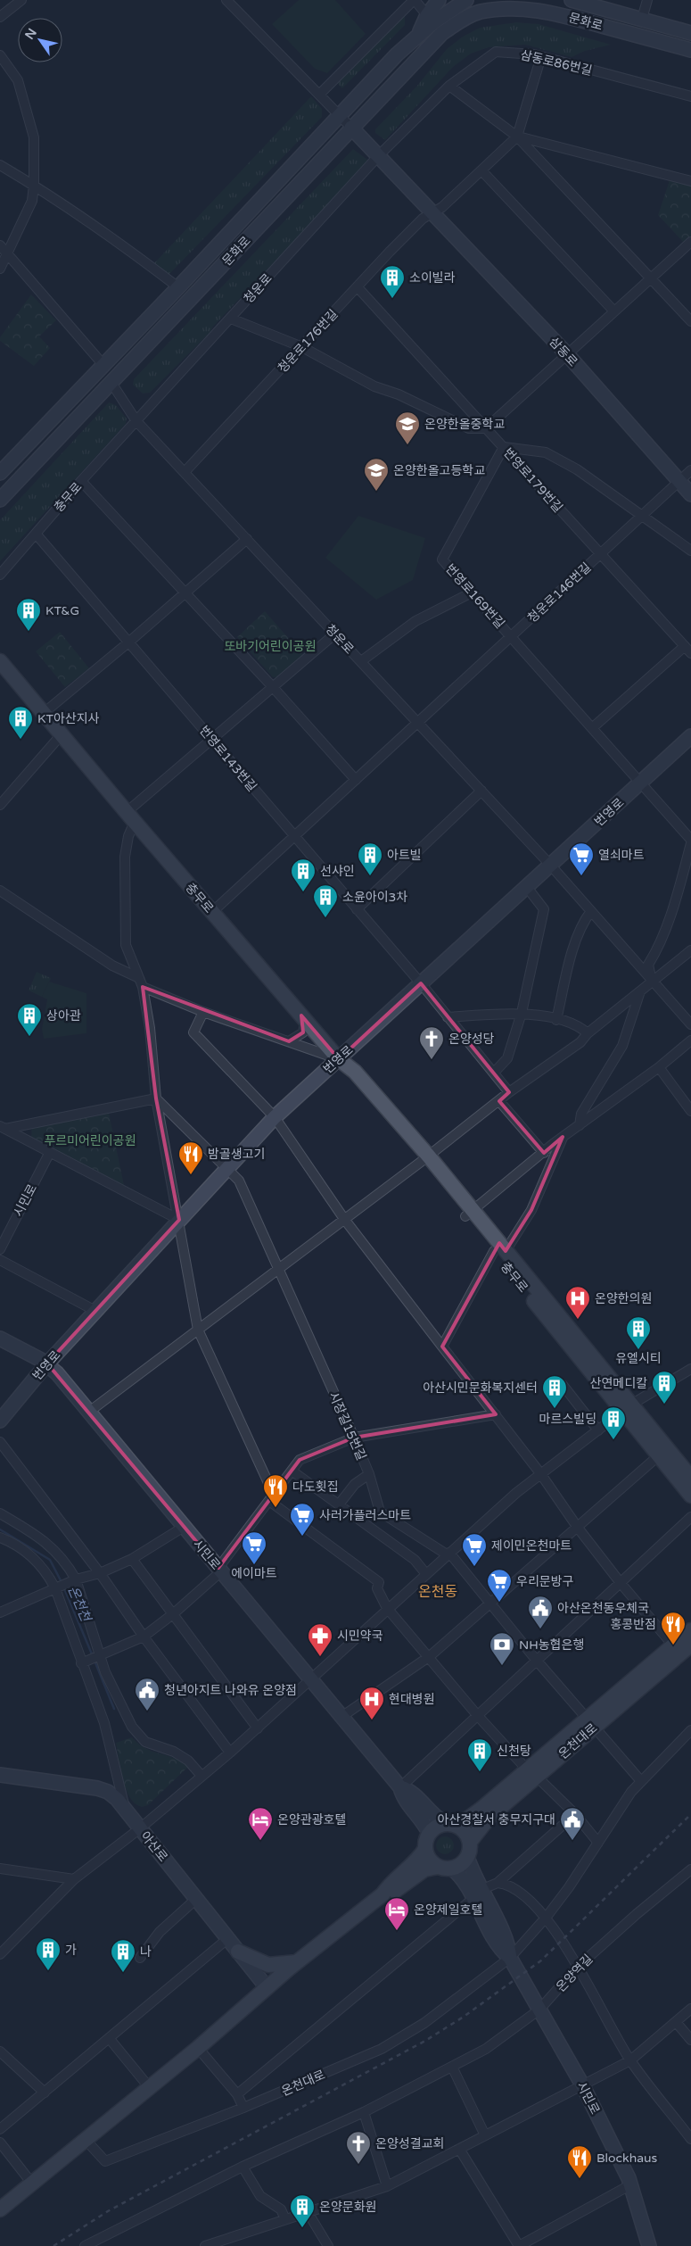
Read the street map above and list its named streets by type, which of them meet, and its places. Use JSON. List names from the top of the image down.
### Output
{
  "streets": {
    "main road": [
      "문화로",
      "삼동로",
      "충무로",
      "번영로",
      "시민로",
      "온천대로",
      "아산로"
    ],
    "street": [
      "삼동로86번길",
      "청운로",
      "청운로176번길",
      "번영로179번길",
      "청운로146번길",
      "번영로169번길",
      "번영로143번길",
      "시장길15번길",
      "온양역길"
    ]
  },
  "crossings": [
    ["문화로", "청운로"],
    ["문화로", "삼동로"],
    ["삼동로86번길", "청운로"],
    ["삼동로86번길", "삼동로"],
    ["청운로", "청운로176번길"],
    ["청운로", "삼동로"],
    ["청운로", "충무로"],
    ["청운로", "청운로146번길"],
    ["청운로", "번영로169번길"],
    ["청운로", "번영로"],
    ["청운로176번길", "삼동로"],
    ["청운로176번길", "번영로179번길"],
    ["삼동로", "청운로146번길"],
    ["번영로179번길", "청운로146번길"],
    ["번영로179번길", "번영로169번길"],
    ["충무로", "청운로146번길"],
    ["충무로", "번영로143번길"],
    ["충무로", "번영로"],
    ["청운로146번길", "번영로169번길"],
    ["청운로146번길", "번영로143번길"],
    ["번영로169번길", "번영로"],
    ["번영로143번길", "번영로"],
    ["번영로", "시민로"],
    ["번영로", "시장길15번길"],
    ["시민로", "온천대로"],
    ["시민로", "온양역길"],
    ["시장길15번길", "온천대로"]
  ],
  "districts": ["온천동"],
  "water": ["온천천"],
  "parks": ["또바기어린이공원", "푸르미어린이공원"],
  "places": {
    "building": [
      "소이빌라",
      "KT&G",
      "KT아산지사",
      "아트빌",
      "선샤인",
      "소윤아이3차",
      "상아관",
      "유엘시티",
      "산연메디칼",
      "아산시민문화복지센터",
      "마르스빌딩",
      "신천탕",
      "가",
      "나",
      "온양문화원"
    ],
    "school or university": ["온양한올중학교", "온양한올고등학교"],
    "supermarket": [
      "열쇠마트",
      "사러가플러스마트",
      "에이마트",
      "제이민온천마트",
      "우리문방구"
    ],
    "church": ["온양성당", "온양성결교회"],
    "restaurant": [
      "밤골생고기",
      "다도횟집",
      "홍콩반점",
      "Blockhaus"
    ],
    "hospital": ["온양한의원", "현대병원"],
    "public building": ["아산온천동우체국", "청년아지트 나와유 온양점", "아산경찰서 충무지구대"],
    "pharmacy": ["시민약국"],
    "bank": ["NH농협은행"],
    "hotel": ["온양관광호텔", "온양제일호텔"]
  },
  "north": "top left"
}
